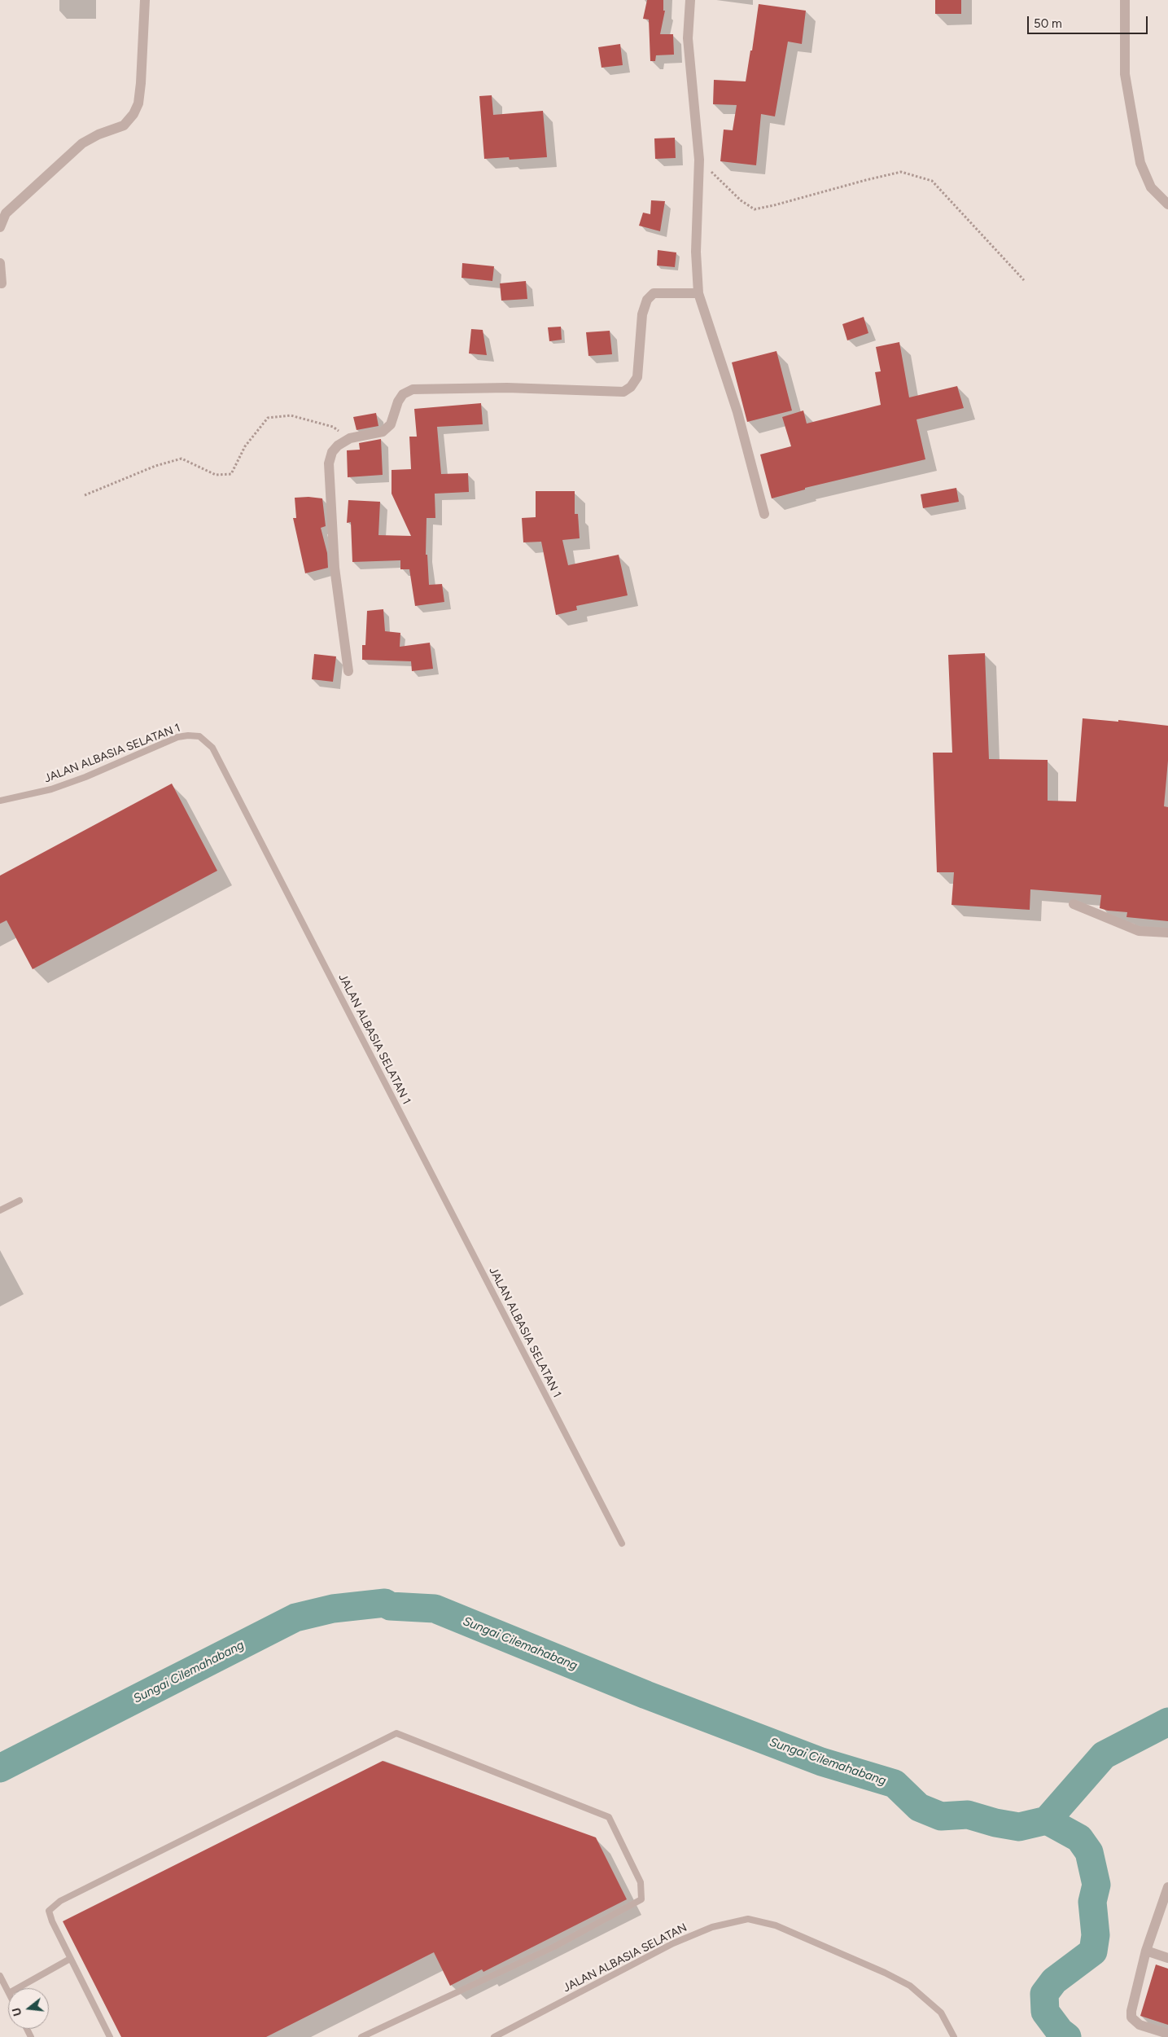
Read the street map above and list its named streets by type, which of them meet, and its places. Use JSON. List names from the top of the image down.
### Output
{
  "streets": {
    "lane": ["JALAN ALBASIA SELATAN 1", "JALAN ALBASIA SELATAN"]
  },
  "water": ["Sungai Cilemahabang"],
  "scale_bar": "50 m",
  "north": "left"
}
